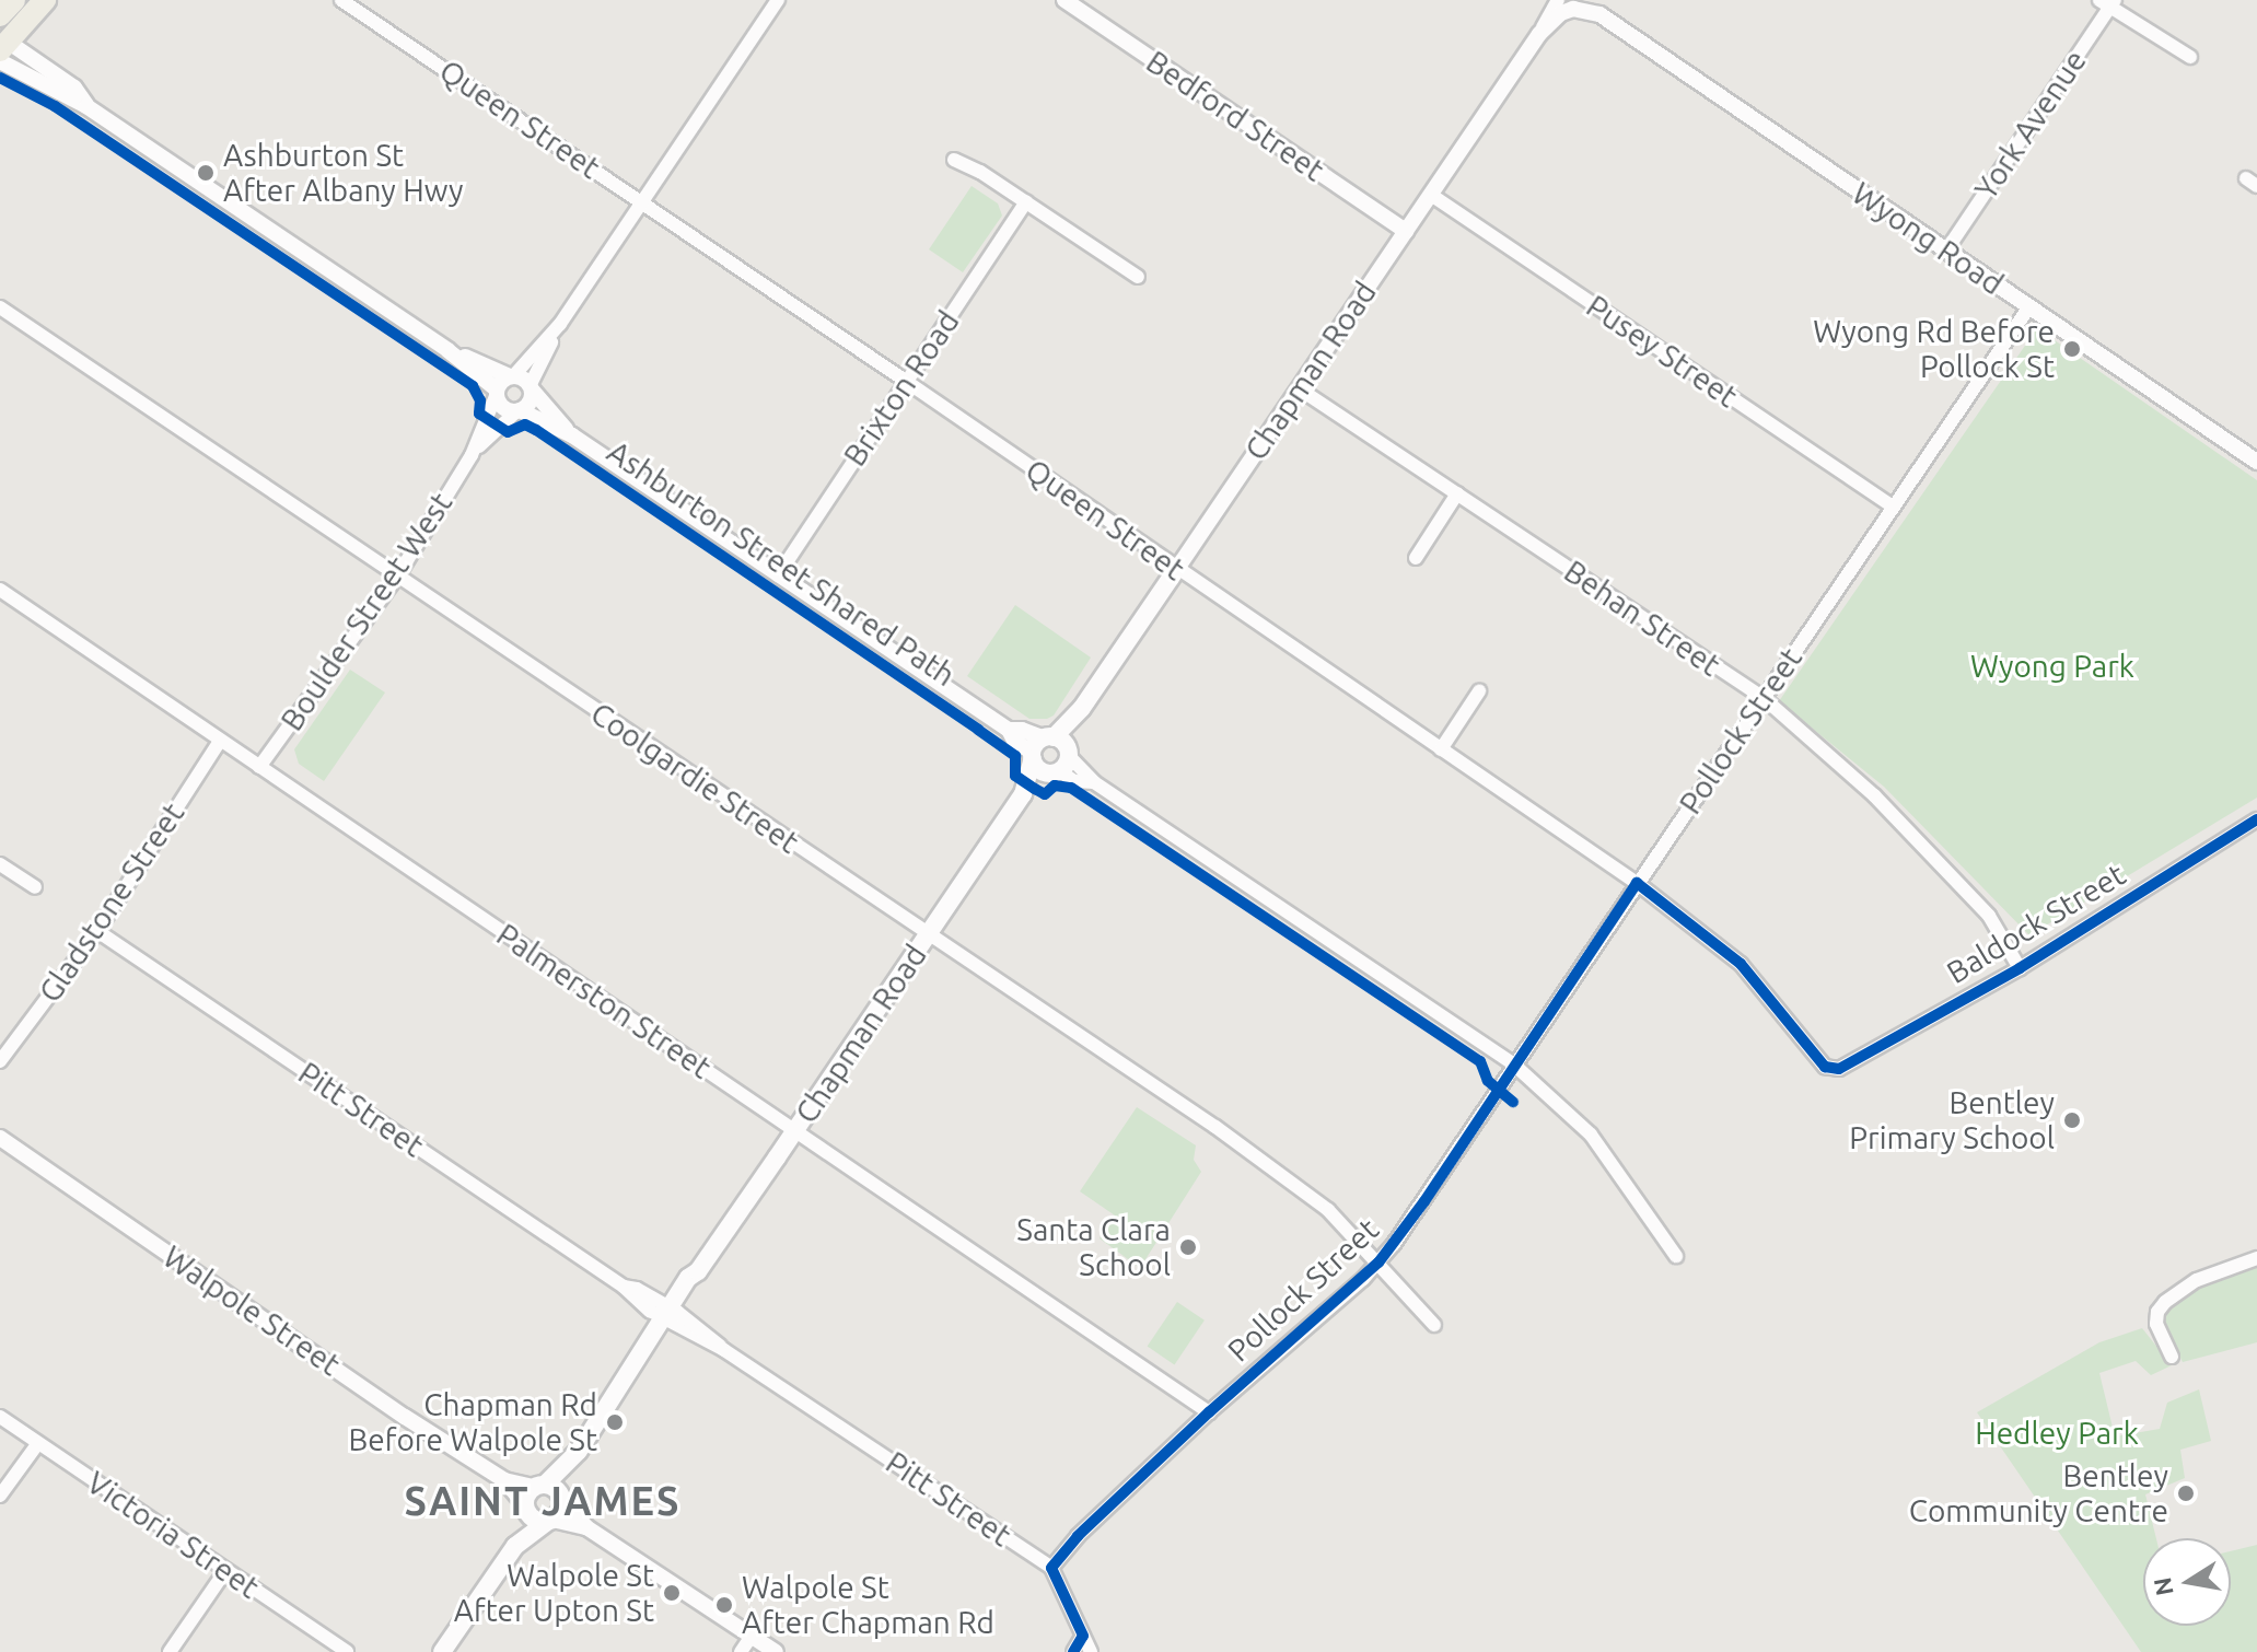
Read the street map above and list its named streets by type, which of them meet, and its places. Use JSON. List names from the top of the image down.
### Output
{
  "streets": {
    "main road": ["Chapman Road"],
    "street": [
      "Bedford Street",
      "Queen Street",
      "York Avenue",
      "Wyong Road",
      "Pusey Street",
      "Brixton Road",
      "Boulder Street West",
      "Behan Street",
      "Pollock Street",
      "Coolgardie Street",
      "Gladstone Street",
      "Baldock Street",
      "Palmerston Street",
      "Pitt Street",
      "Walpole Street",
      "Victoria Street"
    ],
    "cycle path": ["Ashburton Street Shared Path"]
  },
  "crossings": [
    ["Bedford Street", "Chapman Road"],
    ["Queen Street", "Chapman Road"],
    ["Queen Street", "Brixton Road"],
    ["Queen Street", "Pollock Street"],
    ["Queen Street", "Baldock Street"],
    ["York Avenue", "Wyong Road"],
    ["Wyong Road", "Chapman Road"],
    ["Wyong Road", "Pollock Street"],
    ["Pusey Street", "Chapman Road"],
    ["Pusey Street", "Pollock Street"],
    ["Chapman Road", "Behan Street"],
    ["Chapman Road", "Coolgardie Street"],
    ["Chapman Road", "Palmerston Street"],
    ["Chapman Road", "Pitt Street"],
    ["Chapman Road", "Walpole Street"],
    ["Boulder Street West", "Coolgardie Street"],
    ["Boulder Street West", "Palmerston Street"],
    ["Behan Street", "Pollock Street"],
    ["Behan Street", "Baldock Street"],
    ["Pollock Street", "Coolgardie Street"],
    ["Pollock Street", "Palmerston Street"],
    ["Pollock Street", "Pitt Street"],
    ["Gladstone Street", "Palmerston Street"],
    ["Gladstone Street", "Pitt Street"]
  ],
  "districts": ["SAINT JAMES"],
  "parks": ["Wyong Park", "Hedley Park"],
  "places": [
    "Ashburton St After Albany Hwy",
    "Wyong Rd Before Pollock St",
    "Bentley Primary School",
    "Santa Clara School",
    "Chapman Rd Before Walpole St",
    "Bentley Community Centre",
    "Walpole St After Upton St",
    "Walpole St After Chapman Rd"
  ],
  "north": "left"
}
